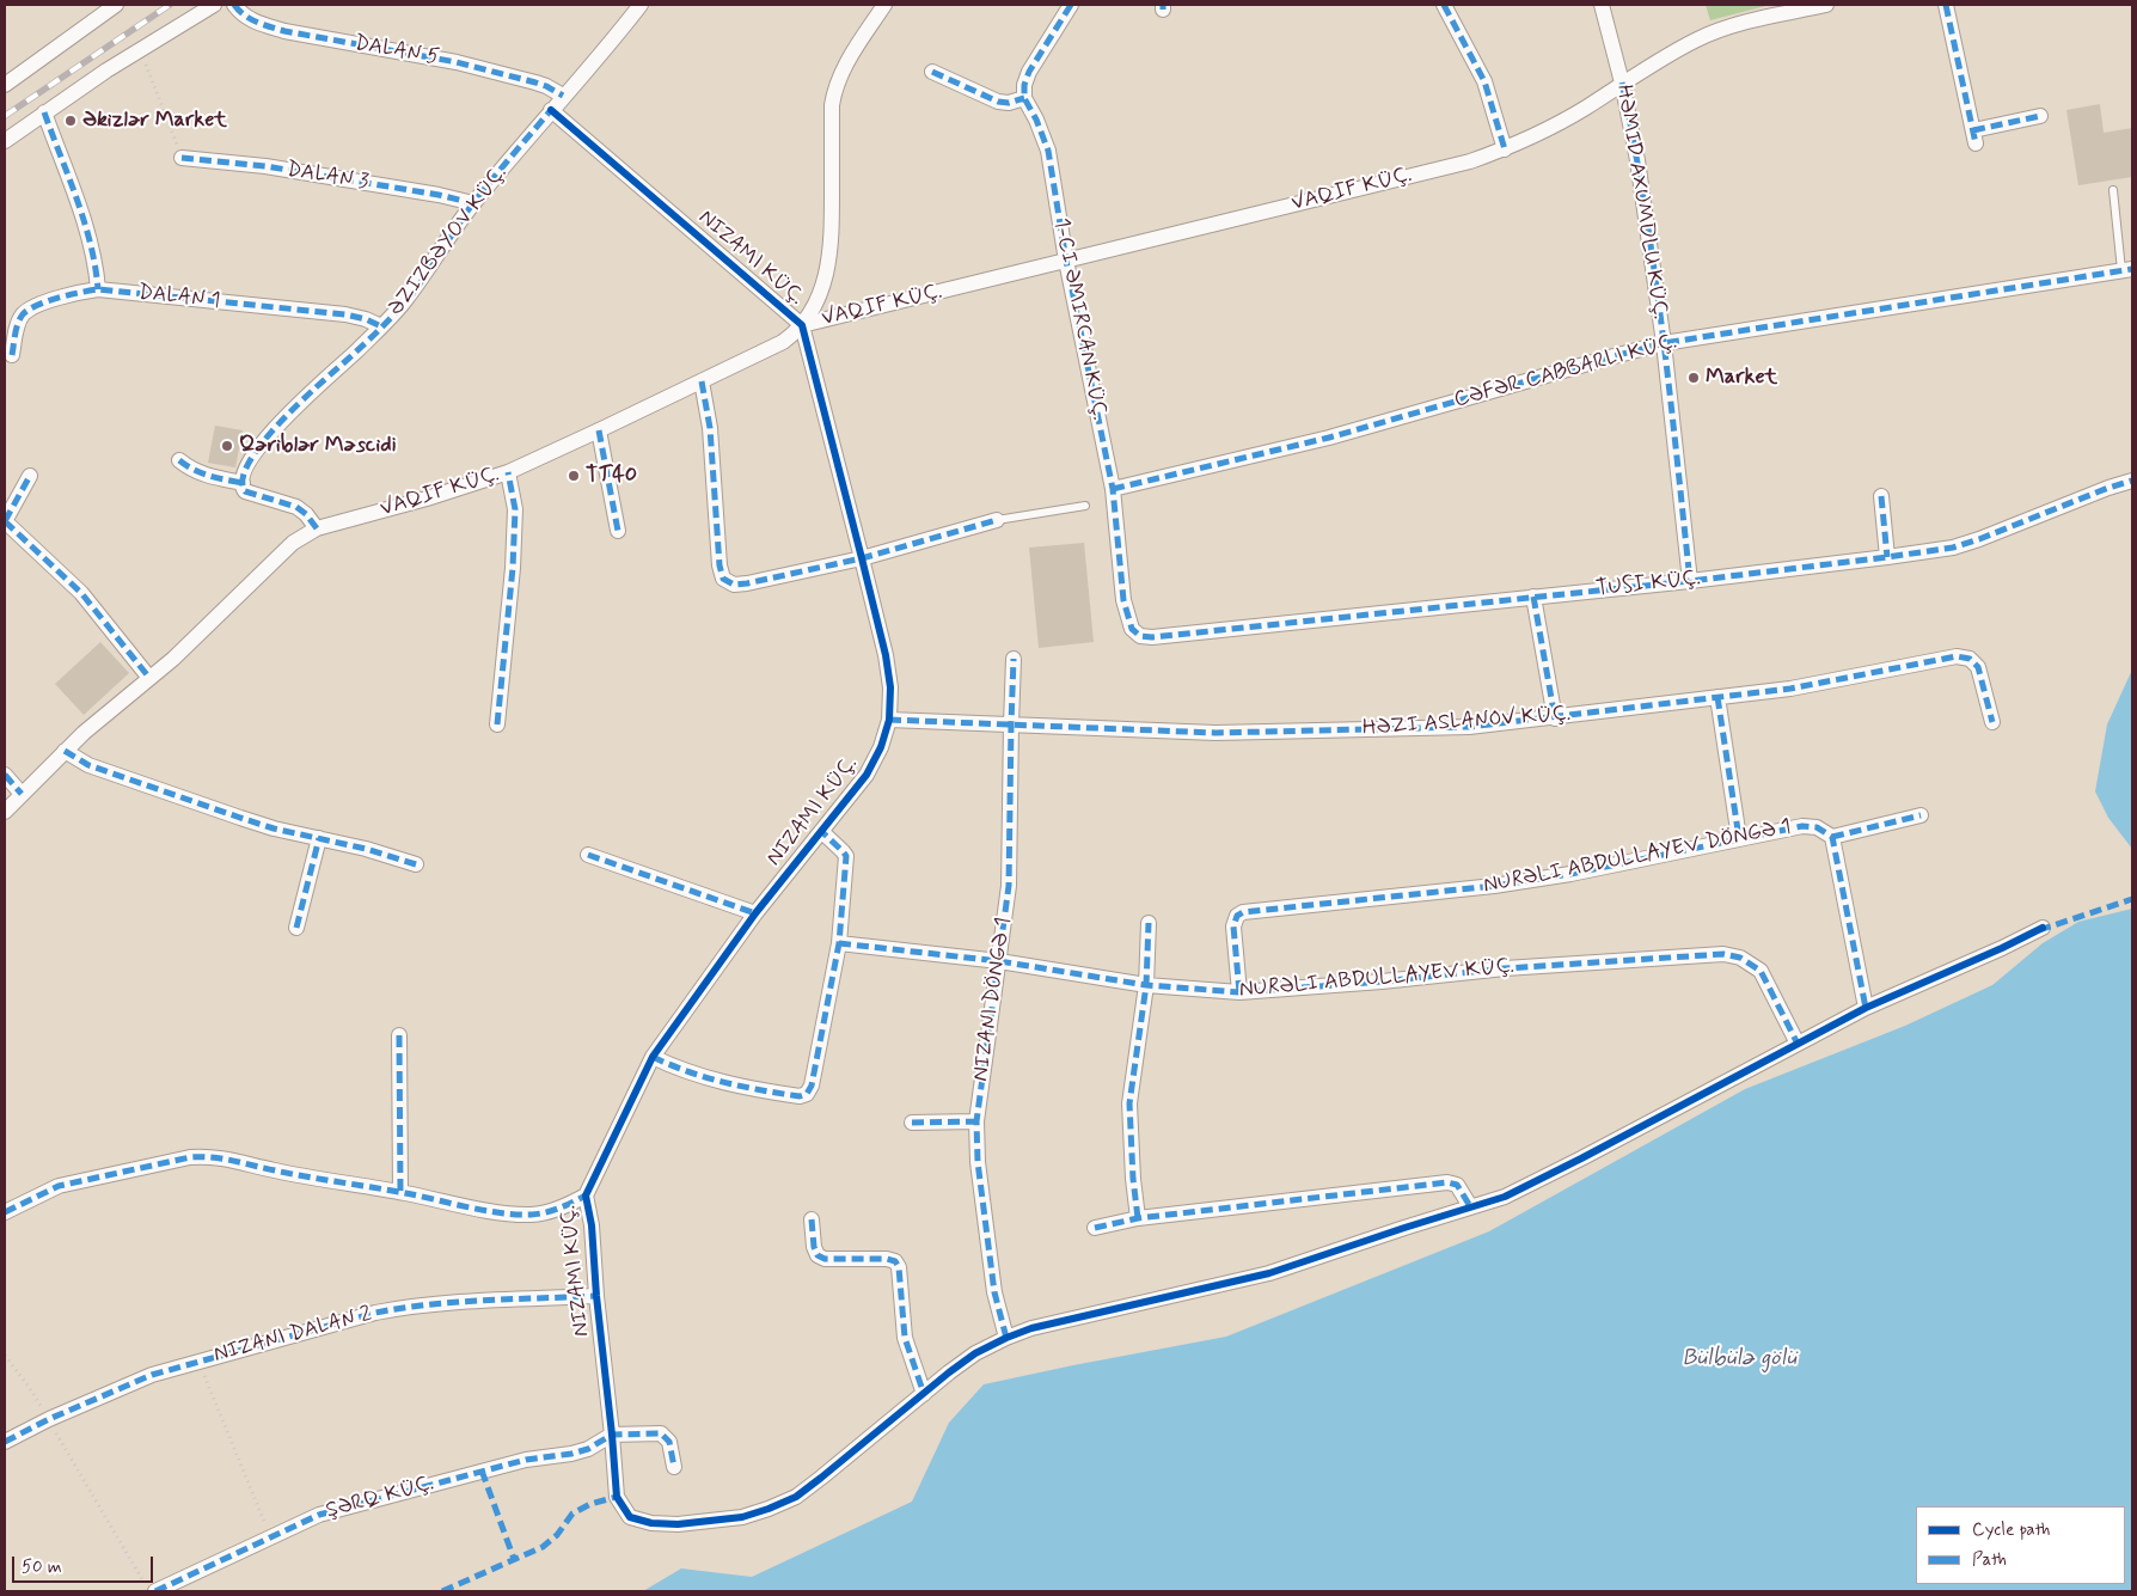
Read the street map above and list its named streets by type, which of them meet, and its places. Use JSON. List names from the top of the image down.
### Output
{
  "streets": {
    "street": [
      "DALAN 5",
      "DALAN 3",
      "VAQIF KÜÇ.",
      "HƏMID AXUMDLU KÜÇ.",
      "ƏZIZBƏYOV KÜÇ.",
      "NIZAMI KÜÇ.",
      "DALAN 1",
      "1-CI ƏMIRCAN KÜÇ.",
      "TUSI KÜÇ.",
      "HƏZI ASLANOV KÜÇ.",
      "NURƏLI ABDULLAYEV DÖNGƏ 1",
      "NURƏLI ABDULLAYEV KÜÇ.",
      "NIZANI DÖNGƏ 1",
      "NIZANI DALAN 2",
      "ŞƏRQ KÜÇ."
    ]
  },
  "crossings": [
    ["DALAN 5", "ƏZIZBƏYOV KÜÇ."],
    ["DALAN 3", "ƏZIZBƏYOV KÜÇ."],
    ["VAQIF KÜÇ.", "HƏMID AXUMDLU KÜÇ."],
    ["VAQIF KÜÇ.", "NIZAMI KÜÇ."],
    ["VAQIF KÜÇ.", "1-CI ƏMIRCAN KÜÇ."],
    ["HƏMID AXUMDLU KÜÇ.", "TUSI KÜÇ."],
    ["ƏZIZBƏYOV KÜÇ.", "NIZAMI KÜÇ."],
    ["ƏZIZBƏYOV KÜÇ.", "DALAN 1"],
    ["NIZAMI KÜÇ.", "HƏZI ASLANOV KÜÇ."],
    ["NIZAMI KÜÇ.", "NIZANI DALAN 2"],
    ["NIZAMI KÜÇ.", "ŞƏRQ KÜÇ."],
    ["1-CI ƏMIRCAN KÜÇ.", "TUSI KÜÇ."],
    ["HƏZI ASLANOV KÜÇ.", "NIZANI DÖNGƏ 1"],
    ["NURƏLI ABDULLAYEV DÖNGƏ 1", "NURƏLI ABDULLAYEV KÜÇ."],
    ["NURƏLI ABDULLAYEV KÜÇ.", "NIZANI DÖNGƏ 1"]
  ],
  "water": ["Bülbülə gölü"],
  "places": [
    "Əkizlər Market",
    "Market",
    "Qəriblər Məscidi",
    "TT40"
  ],
  "legend": ["Cycle path", "Path"],
  "scale_bar": "50 m"
}
